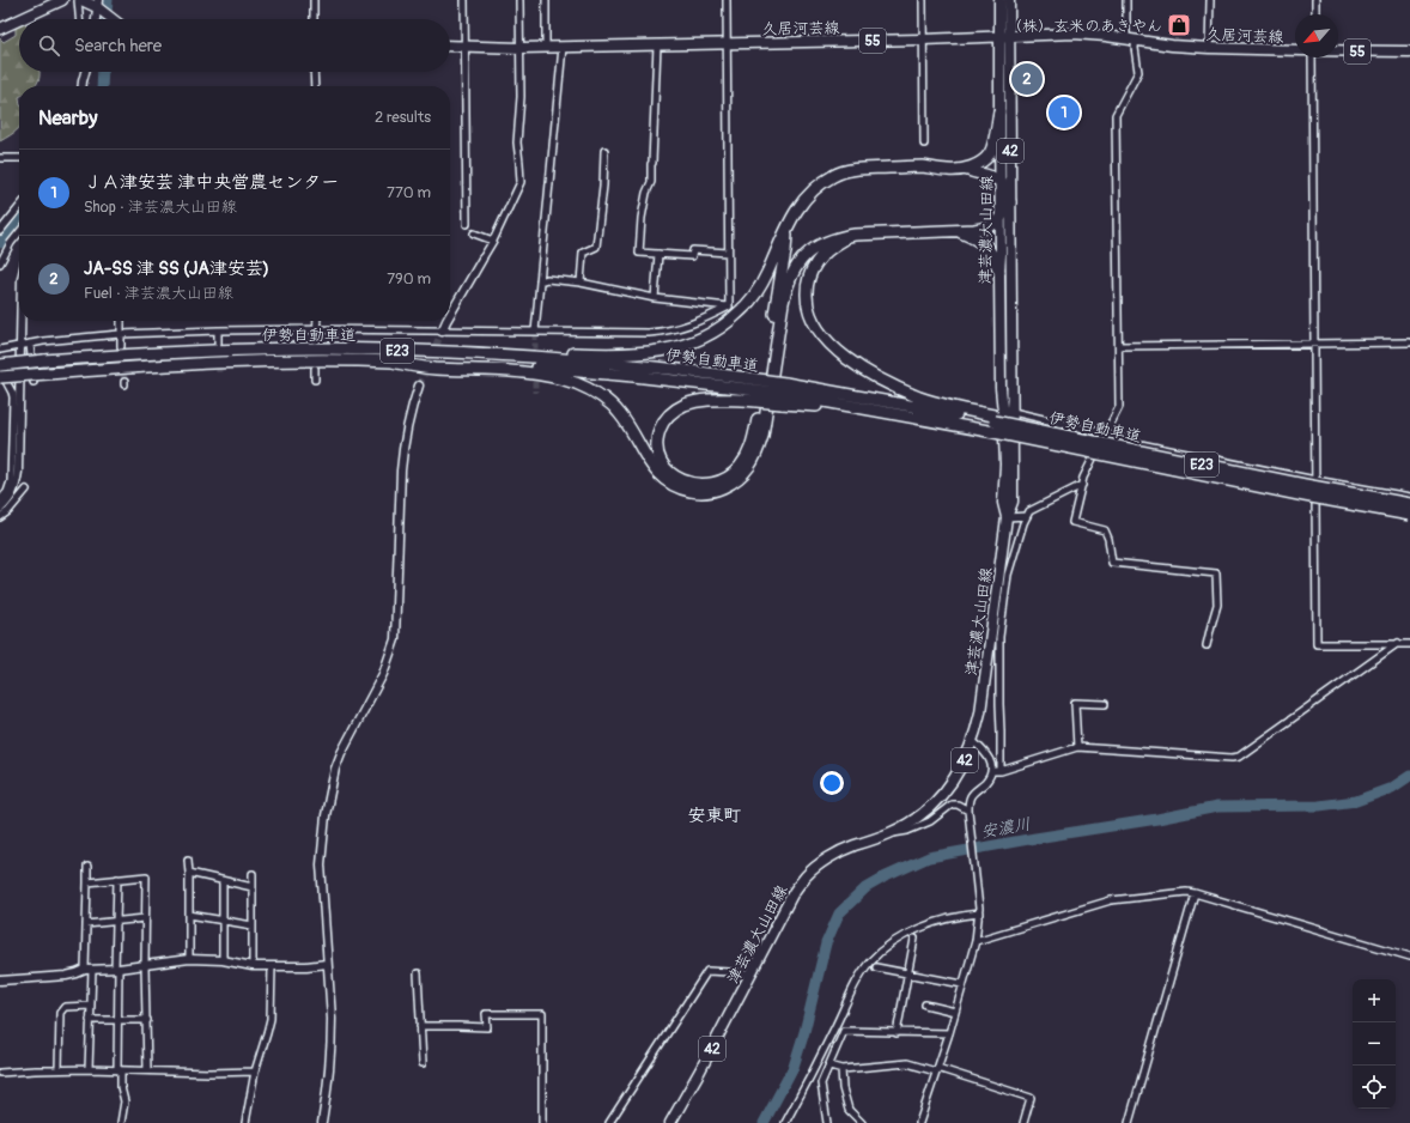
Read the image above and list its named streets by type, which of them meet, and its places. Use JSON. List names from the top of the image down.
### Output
{
  "streets": {
    "highway": ["伊勢自動車道", "E23"],
    "main road": [
      "久居河芸線",
      "55",
      "42",
      "津芸濃大山田線"
    ]
  },
  "crossings": [
    ["久居河芸線", "津芸濃大山田線"]
  ],
  "districts": ["安東町"],
  "water": ["安濃川"],
  "places": {
    "shop": ["（株）玄米のあきやん"]
  },
  "north": "bottom left",
  "page": {
    "search": "Search here",
    "pins": ["2", "1"],
    "heading": ["Nearby", "2 results"],
    "list": [
      {
        "mark": "1",
        "name": "ＪＡ津安芸 津中央営農センター",
        "note": "Shop · 津芸濃大山田線",
        "value": "770 m"
      },
      {
        "mark": "2",
        "name": "JA-SS 津 SS (JA津安芸)",
        "note": "Fuel · 津芸濃大山田線",
        "value": "790 m"
      }
    ],
    "map_buttons": ["+", "−"]
  }
}
